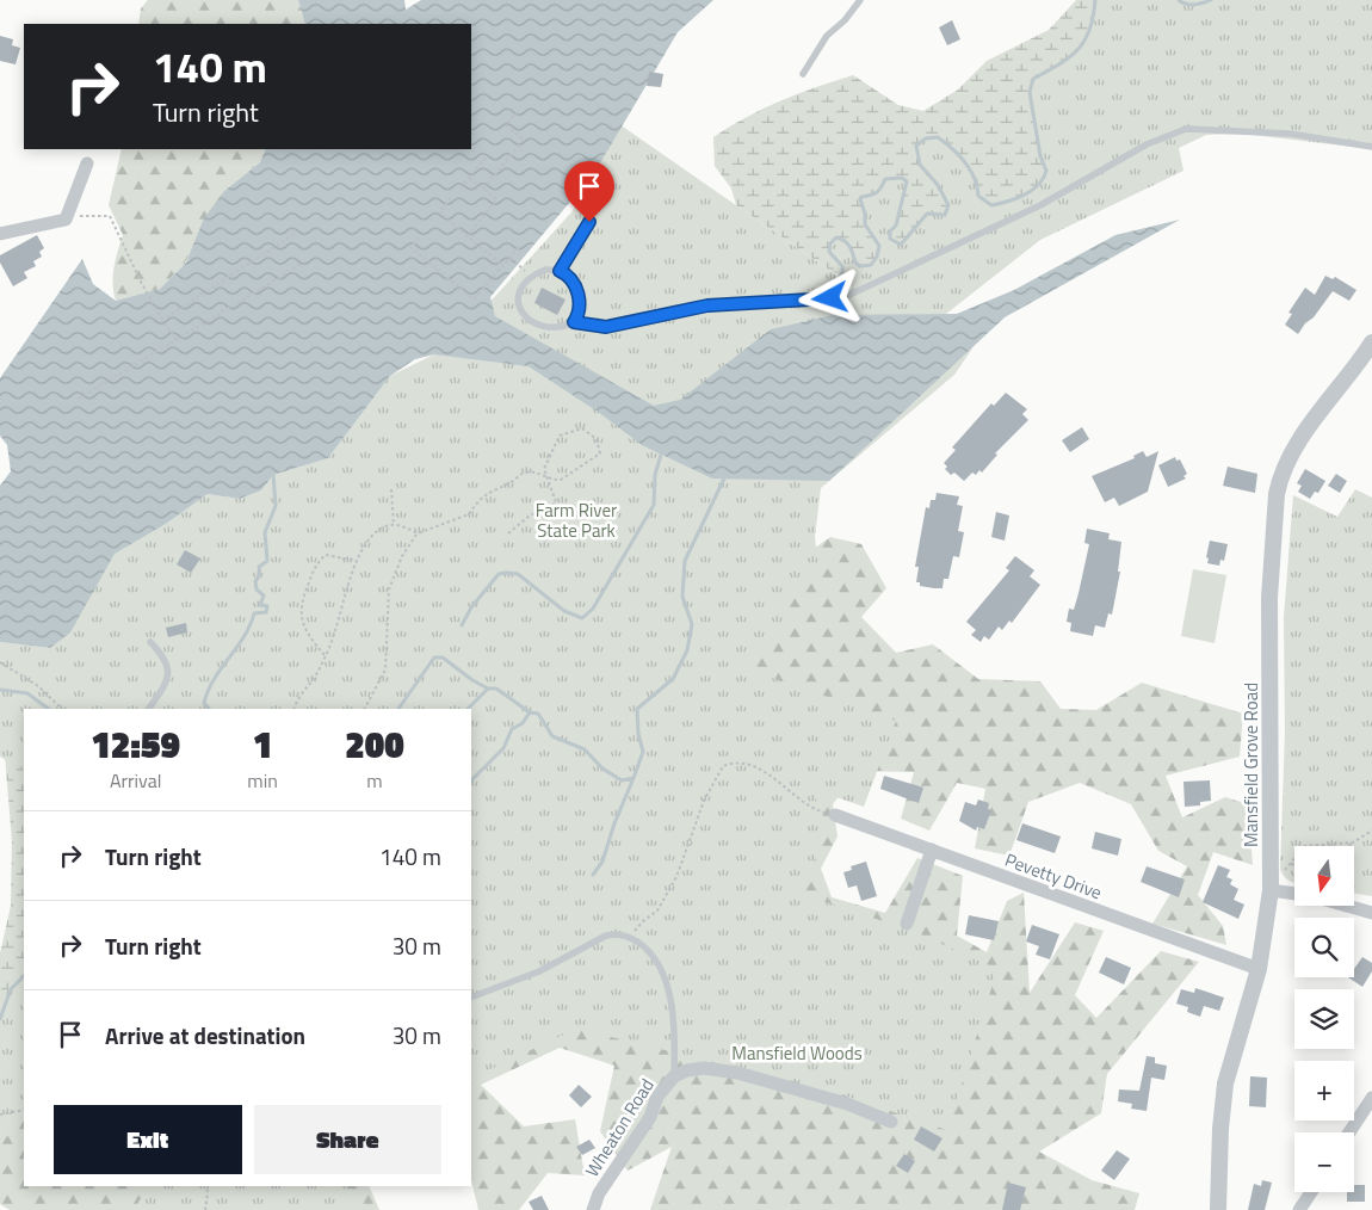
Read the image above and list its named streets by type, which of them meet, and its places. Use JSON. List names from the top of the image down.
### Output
{
  "streets": {
    "street": ["Mansfield Grove Road", "Pevetty Drive", "Wheaton Road"]
  },
  "crossings": [
    ["Mansfield Grove Road", "Pevetty Drive"]
  ],
  "parks": ["Farm River State Park", "Mansfield Woods"],
  "north": "bottom",
  "page": {
    "turn": ["140 m", "Turn right"],
    "eta": [
      "12:59",
      "Arrival",
      "1",
      "min",
      "200",
      "m"
    ],
    "list": [
      {
        "name": "Turn right",
        "value": "140 m"
      },
      {
        "name": "Turn right",
        "value": "30 m"
      },
      {
        "name": "Arrive at destination",
        "value": "30 m"
      }
    ],
    "map_buttons": ["+", "−"],
    "buttons": ["Exit", "Share"]
  }
}
